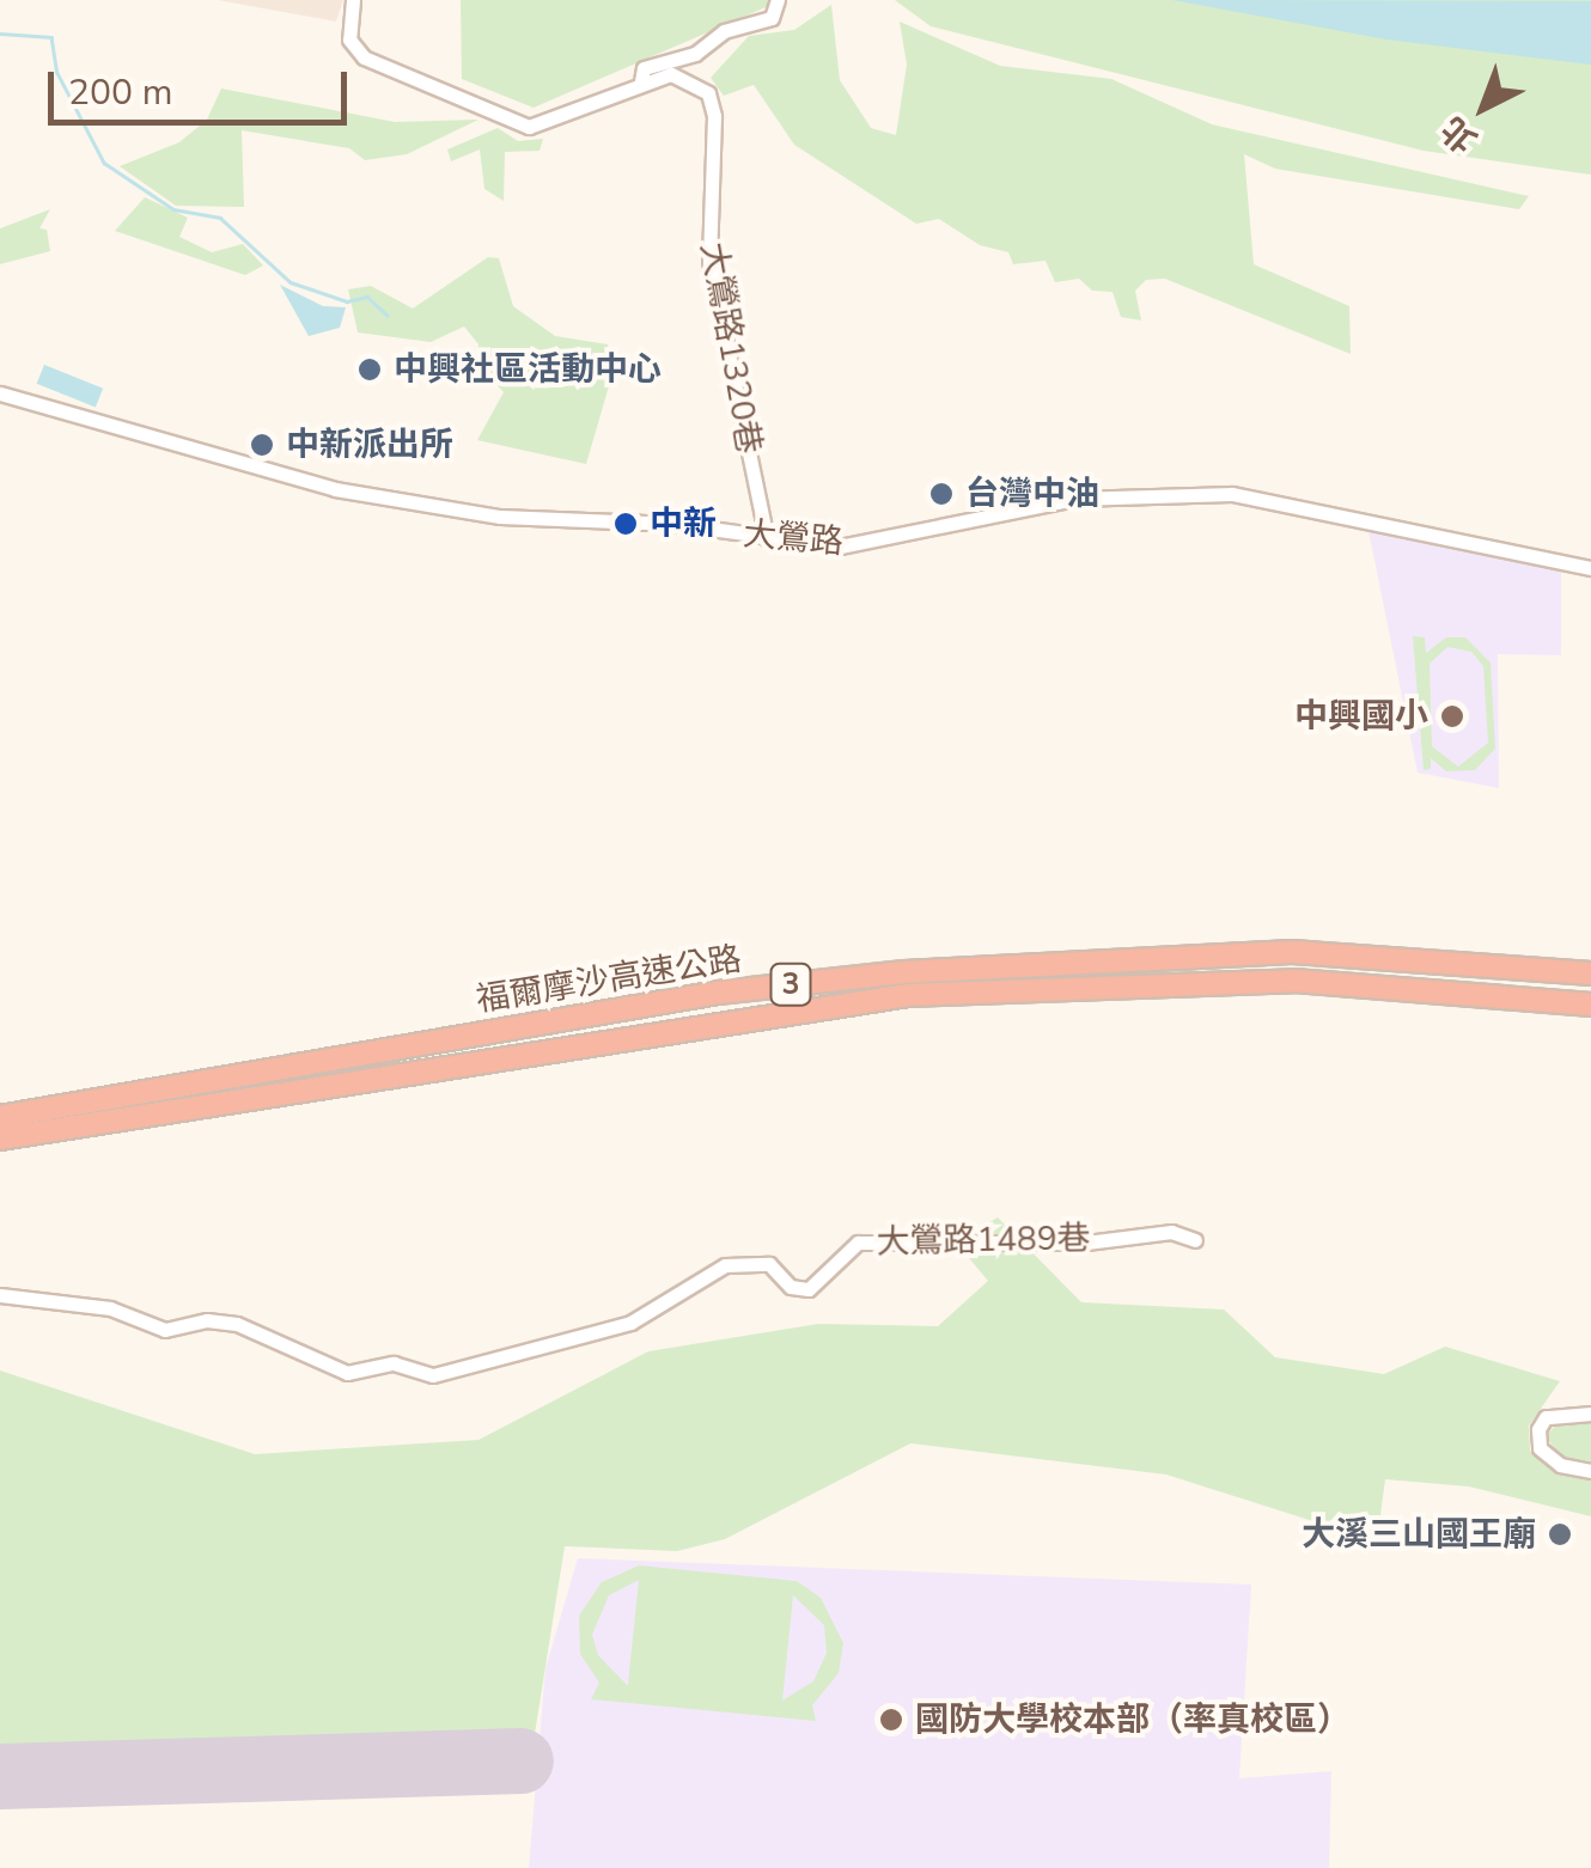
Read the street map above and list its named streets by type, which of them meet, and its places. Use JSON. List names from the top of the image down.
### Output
{
  "streets": {
    "highway": ["福爾摩沙高速公路", "3"],
    "street": ["大鶯路1320巷", "大鶯路", "大鶯路1489巷"]
  },
  "crossings": [
    ["大鶯路1320巷", "大鶯路"]
  ],
  "places": [
    "中興社區活動中心",
    "中新派出所",
    "台灣中油",
    "中新",
    "中興國小",
    "大溪三山國王廟",
    "國防大學校本部（率真校區）"
  ],
  "scale_bar": "200 m",
  "north": "bottom left"
}
